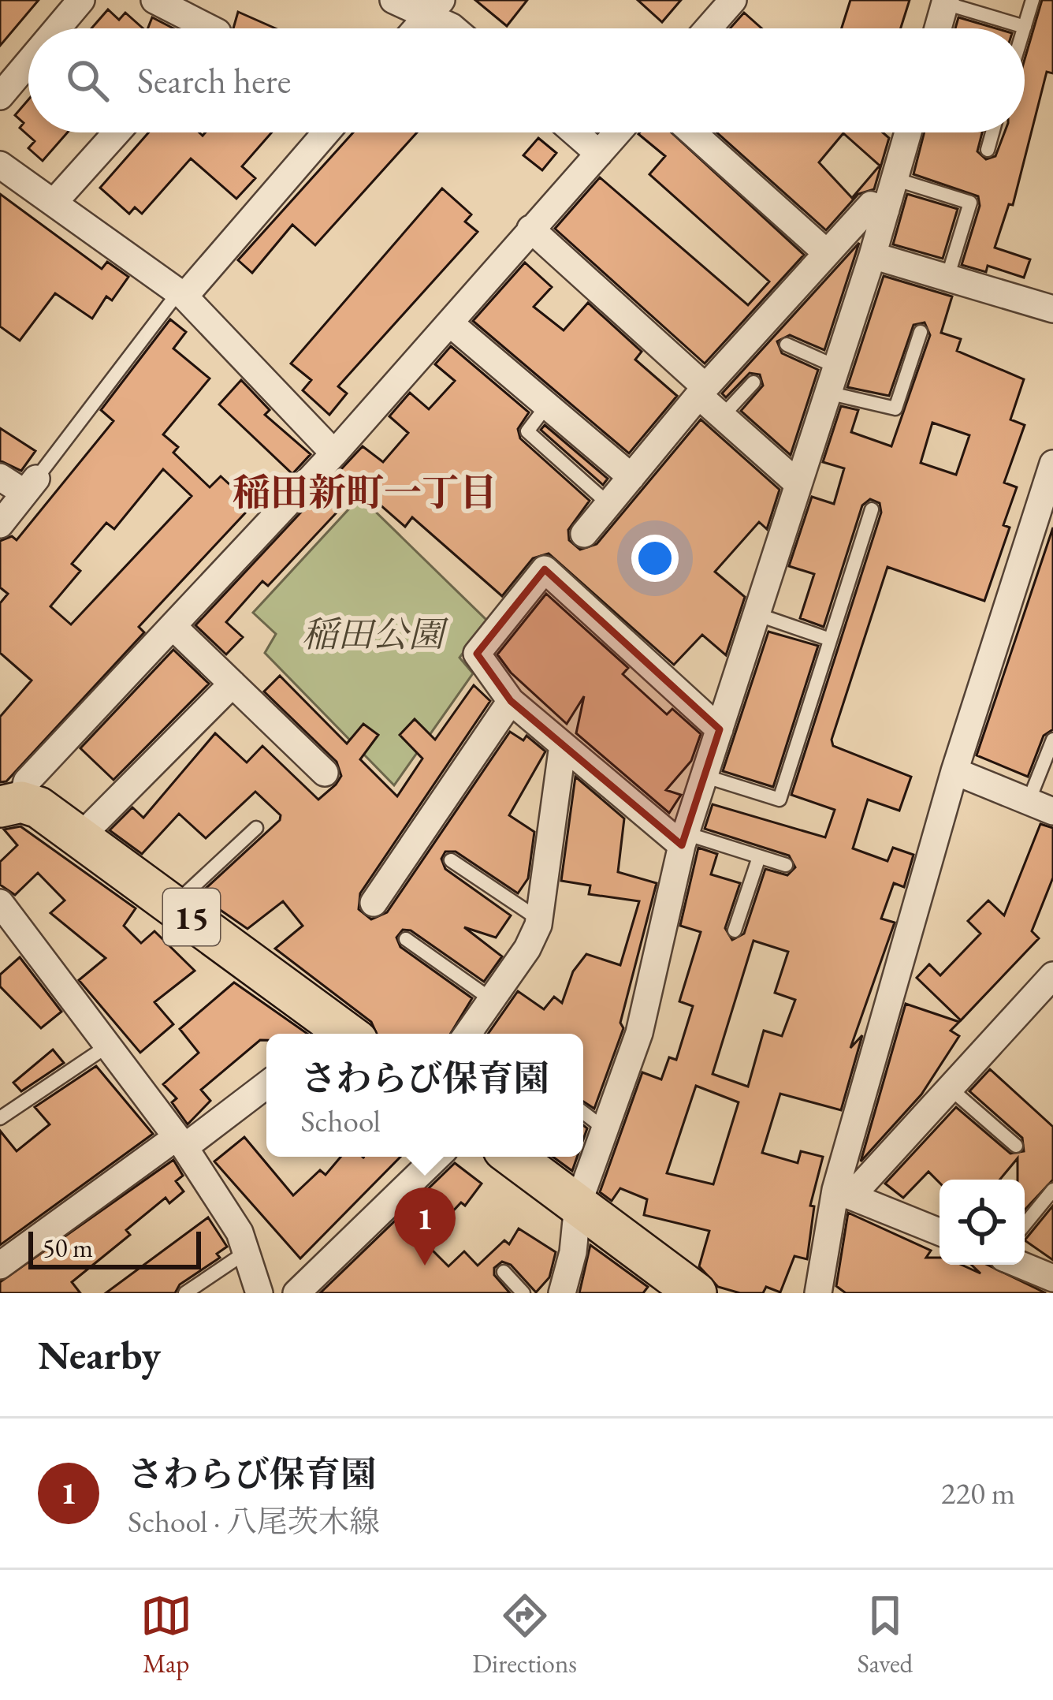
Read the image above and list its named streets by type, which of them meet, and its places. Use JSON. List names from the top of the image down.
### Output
{
  "streets": {
    "main road": ["15"]
  },
  "districts": ["稲田新町一丁目"],
  "parks": ["稲田公園"],
  "scale_bar": "50 m",
  "page": {
    "search": "Search here",
    "popup": ["さわらび保育園", "School"],
    "pins": "1",
    "scale": "50 m",
    "heading": "Nearby",
    "list": [
      {
        "mark": "1",
        "name": "さわらび保育園",
        "note": "School · 八尾茨木線",
        "value": "220 m"
      }
    ],
    "nav": ["Map", "Directions", "Saved"]
  }
}
